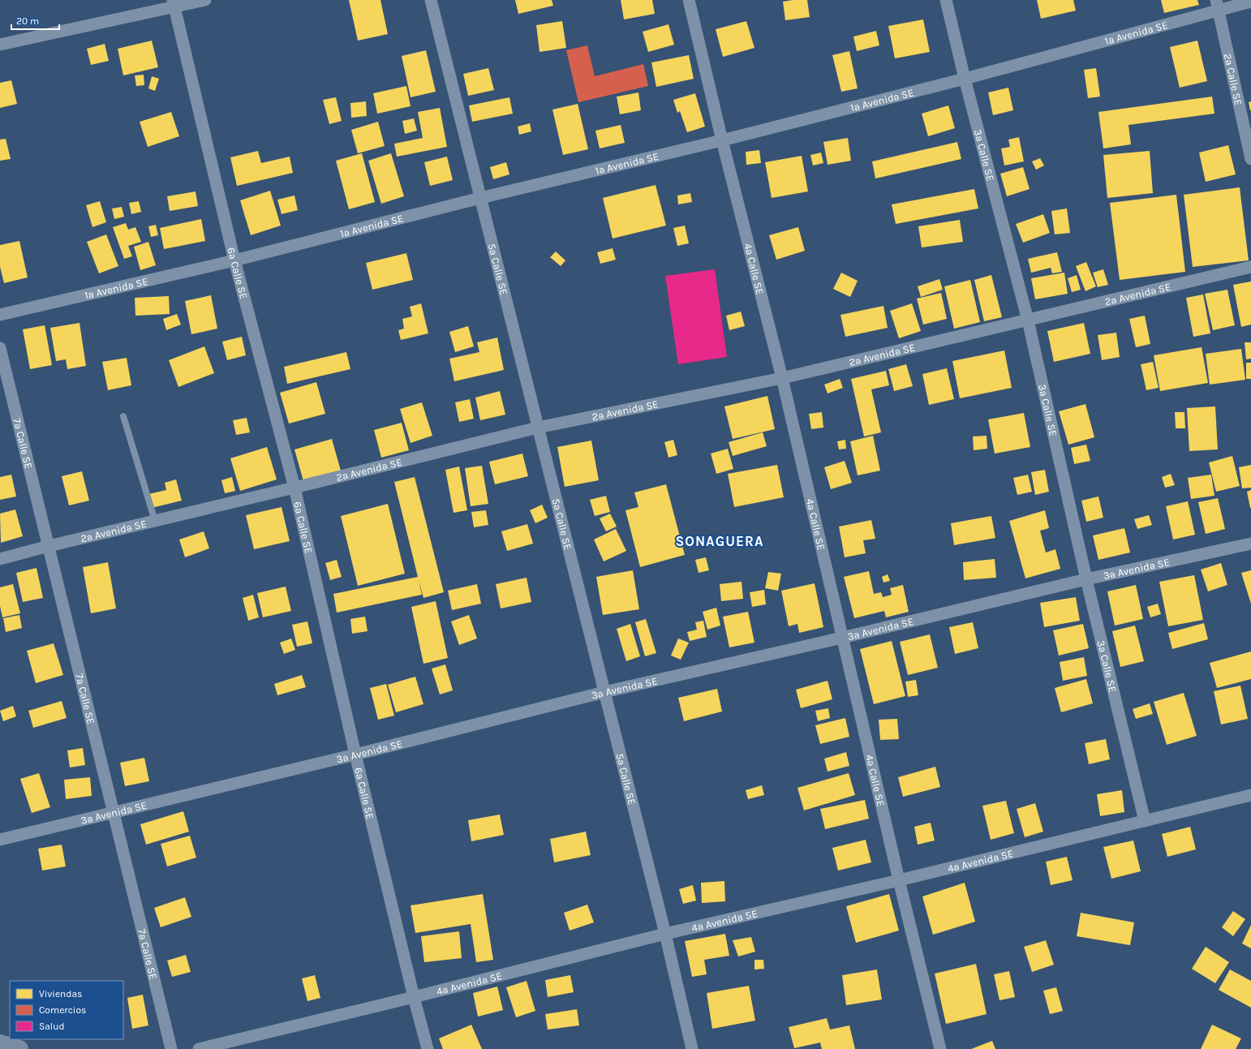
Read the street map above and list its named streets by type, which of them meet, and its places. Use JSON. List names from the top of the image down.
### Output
{
  "streets": {
    "street": [
      "1a Avenida SE",
      "2a Calle SE",
      "3a Calle SE",
      "4a Calle SE",
      "5a Calle SE",
      "6a Calle SE",
      "2a Avenida SE",
      "7a Calle SE",
      "3a Avenida SE",
      "4a Avenida SE"
    ]
  },
  "crossings": [
    ["1a Avenida SE", "2a Calle SE"],
    ["1a Avenida SE", "3a Calle SE"],
    ["1a Avenida SE", "4a Calle SE"],
    ["1a Avenida SE", "5a Calle SE"],
    ["1a Avenida SE", "6a Calle SE"],
    ["3a Calle SE", "2a Avenida SE"],
    ["3a Calle SE", "3a Avenida SE"],
    ["3a Calle SE", "4a Avenida SE"],
    ["4a Calle SE", "2a Avenida SE"],
    ["4a Calle SE", "3a Avenida SE"],
    ["4a Calle SE", "4a Avenida SE"],
    ["5a Calle SE", "2a Avenida SE"],
    ["5a Calle SE", "3a Avenida SE"],
    ["5a Calle SE", "4a Avenida SE"],
    ["6a Calle SE", "2a Avenida SE"],
    ["6a Calle SE", "3a Avenida SE"],
    ["6a Calle SE", "4a Avenida SE"],
    ["2a Avenida SE", "7a Calle SE"],
    ["7a Calle SE", "3a Avenida SE"]
  ],
  "districts": ["SONAGUERA"],
  "legend": ["Viviendas", "Comercios", "Salud"],
  "scale_bar": "20 m"
}
